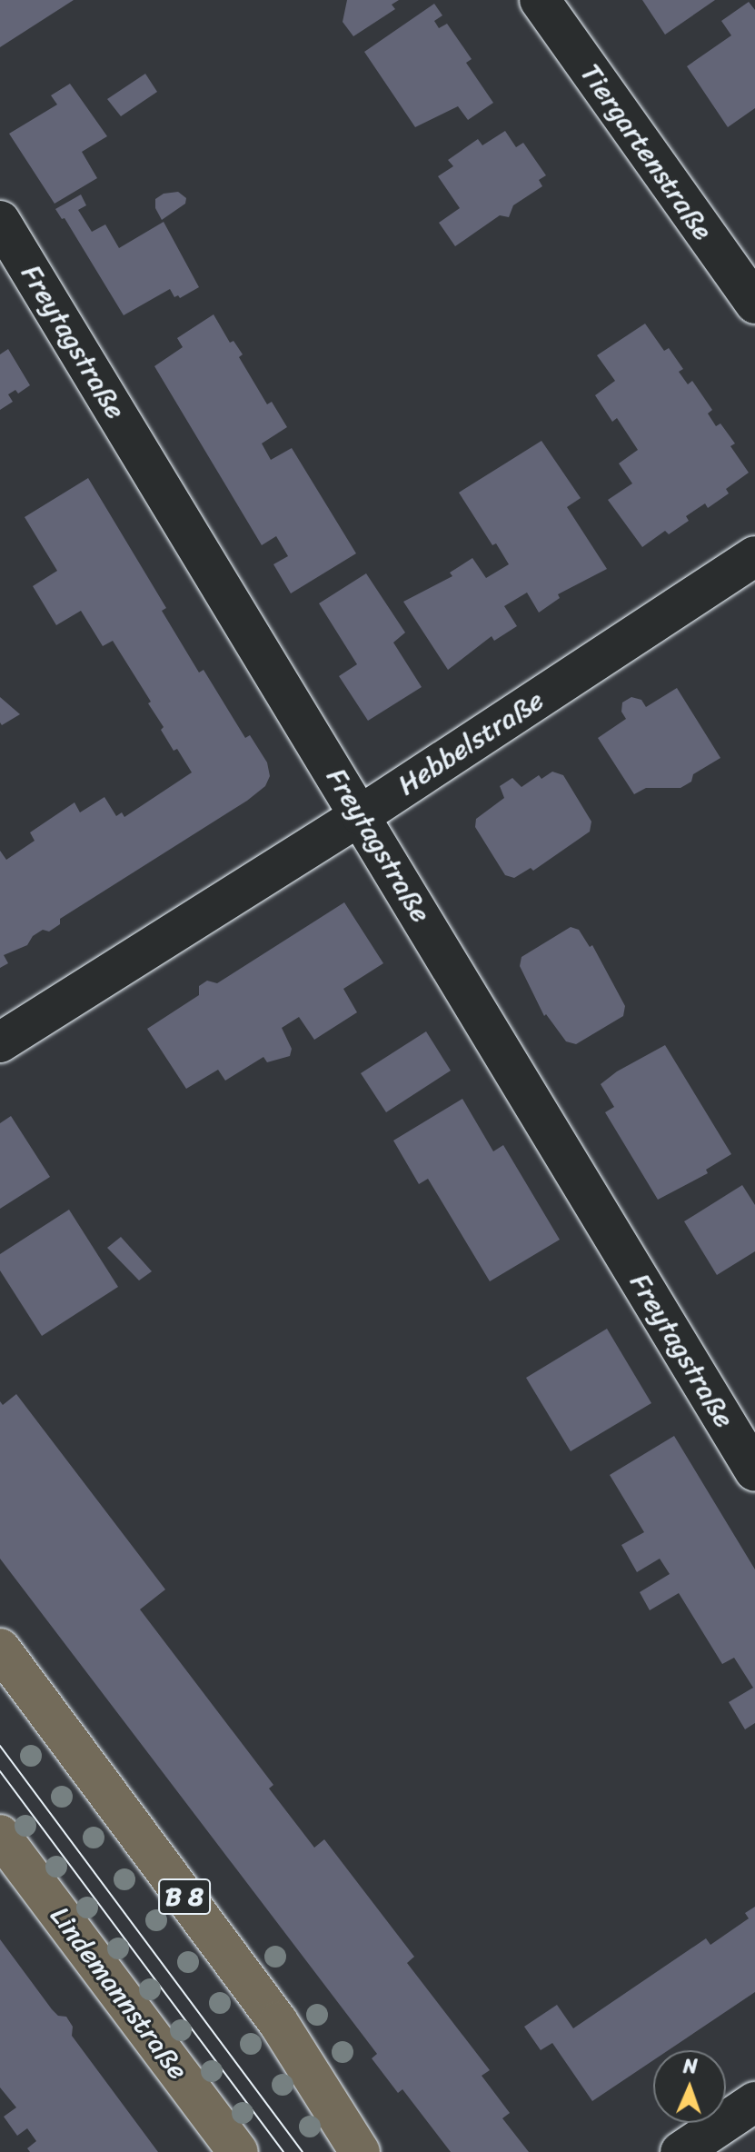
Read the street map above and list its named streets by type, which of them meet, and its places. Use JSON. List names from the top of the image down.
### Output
{
  "streets": {
    "main road": ["B 8", "Lindemannstraße"],
    "street": ["Tiergartenstraße", "Freytagstraße", "Hebbelstraße"]
  },
  "crossings": [
    ["Freytagstraße", "Hebbelstraße"]
  ],
  "north": "top"
}
